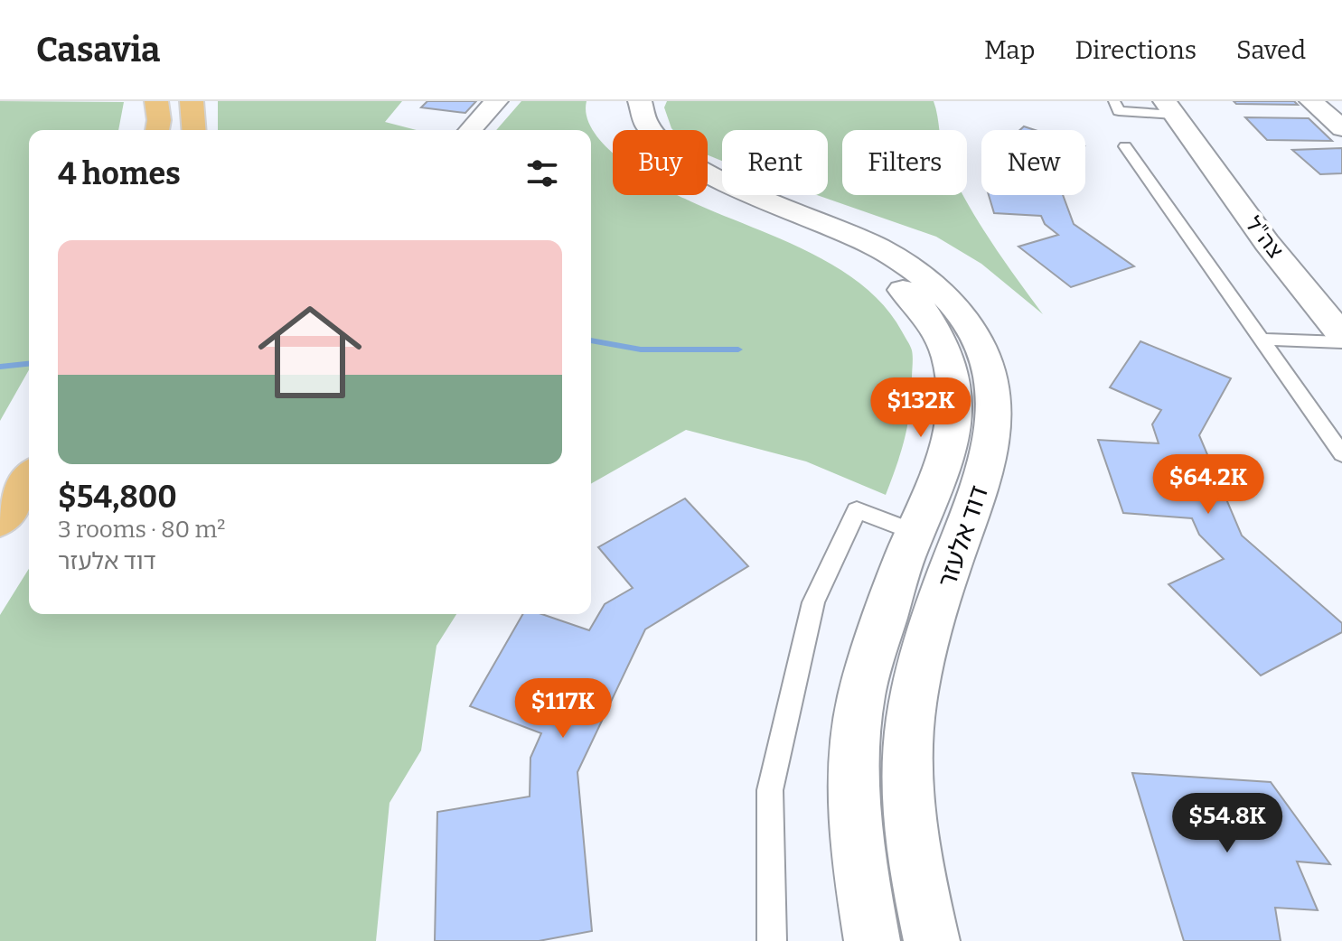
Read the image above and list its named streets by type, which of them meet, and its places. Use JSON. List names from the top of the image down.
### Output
{
  "streets": {
    "street": ["צה\"ל", "דוד אלעזר"]
  },
  "page": {
    "header": "Casavia",
    "nav": ["Map", "Directions", "Saved"],
    "chip": [
      "Buy",
      "Rent",
      "Filters",
      "New"
    ],
    "heading": "4 homes",
    "list": [
      {
        "name": "$54,800",
        "note": "3 rooms · 80 m² · דוד אלעזר"
      }
    ],
    "price": [
      "$132K",
      "$64.2K",
      "$117K",
      "$54.8K"
    ]
  }
}
